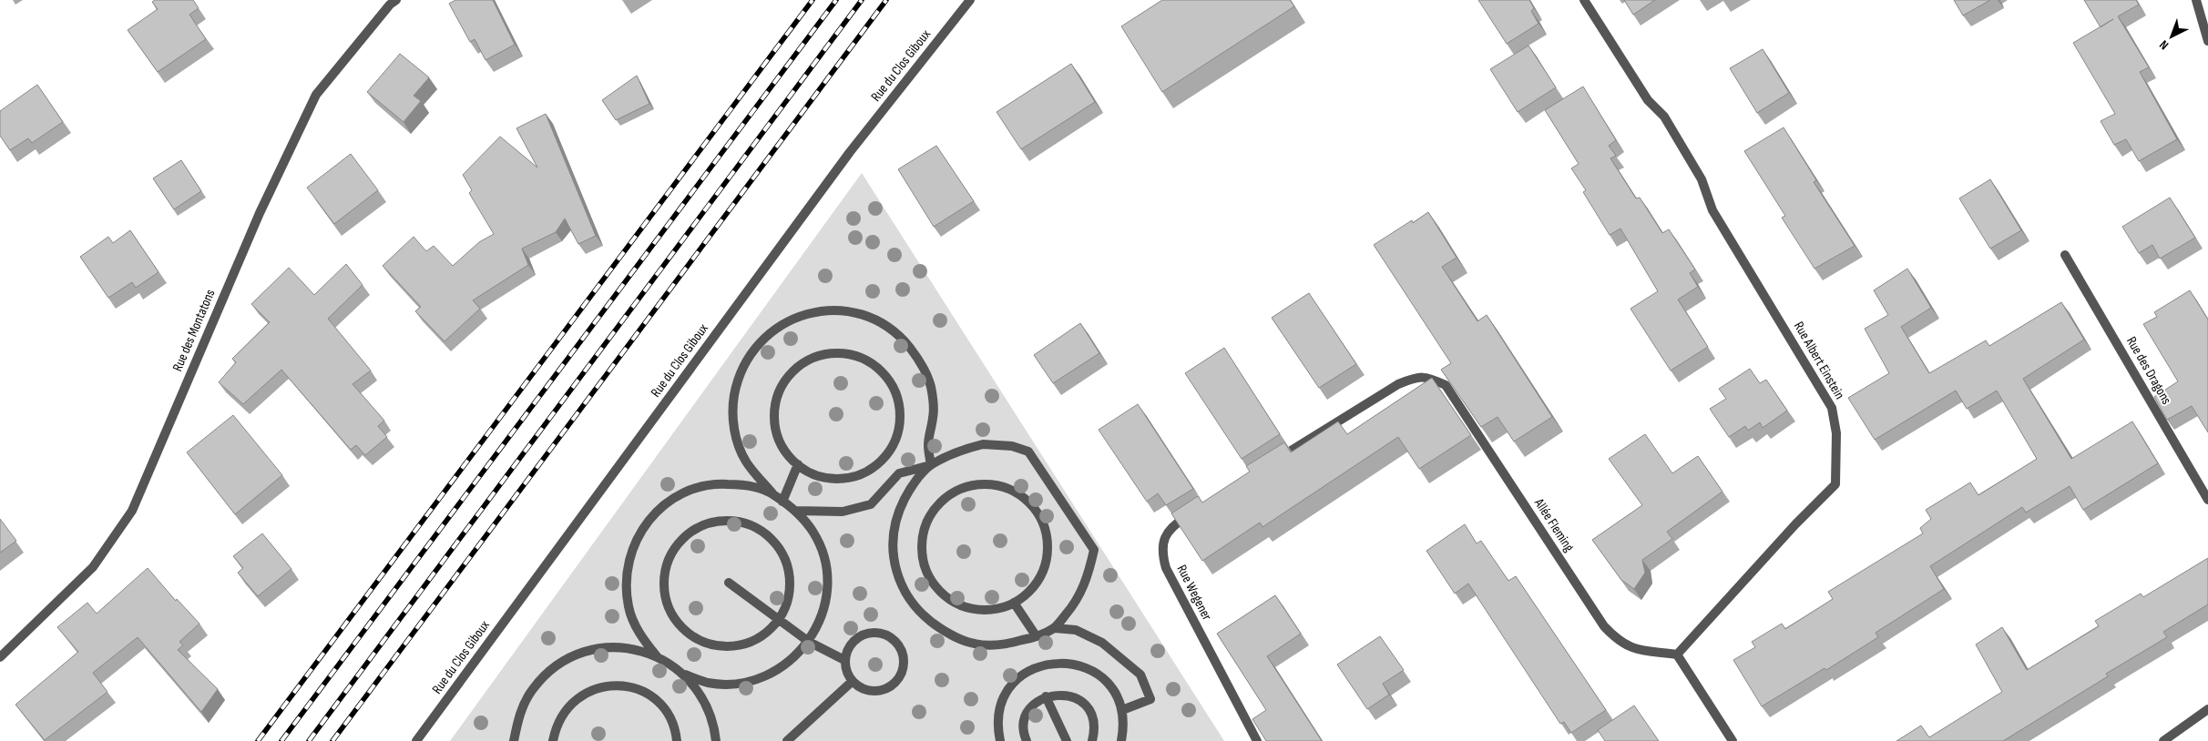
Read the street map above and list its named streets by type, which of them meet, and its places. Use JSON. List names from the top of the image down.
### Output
{
  "streets": {
    "street": [
      "Rue du Clos Giboux",
      "Rue des Montatons",
      "Rue Albert Einstein",
      "Rue des Dragons",
      "Allée Fleming",
      "Rue Wegener"
    ]
  },
  "crossings": [
    ["Rue Albert Einstein", "Allée Fleming"]
  ],
  "north": "bottom left"
}
